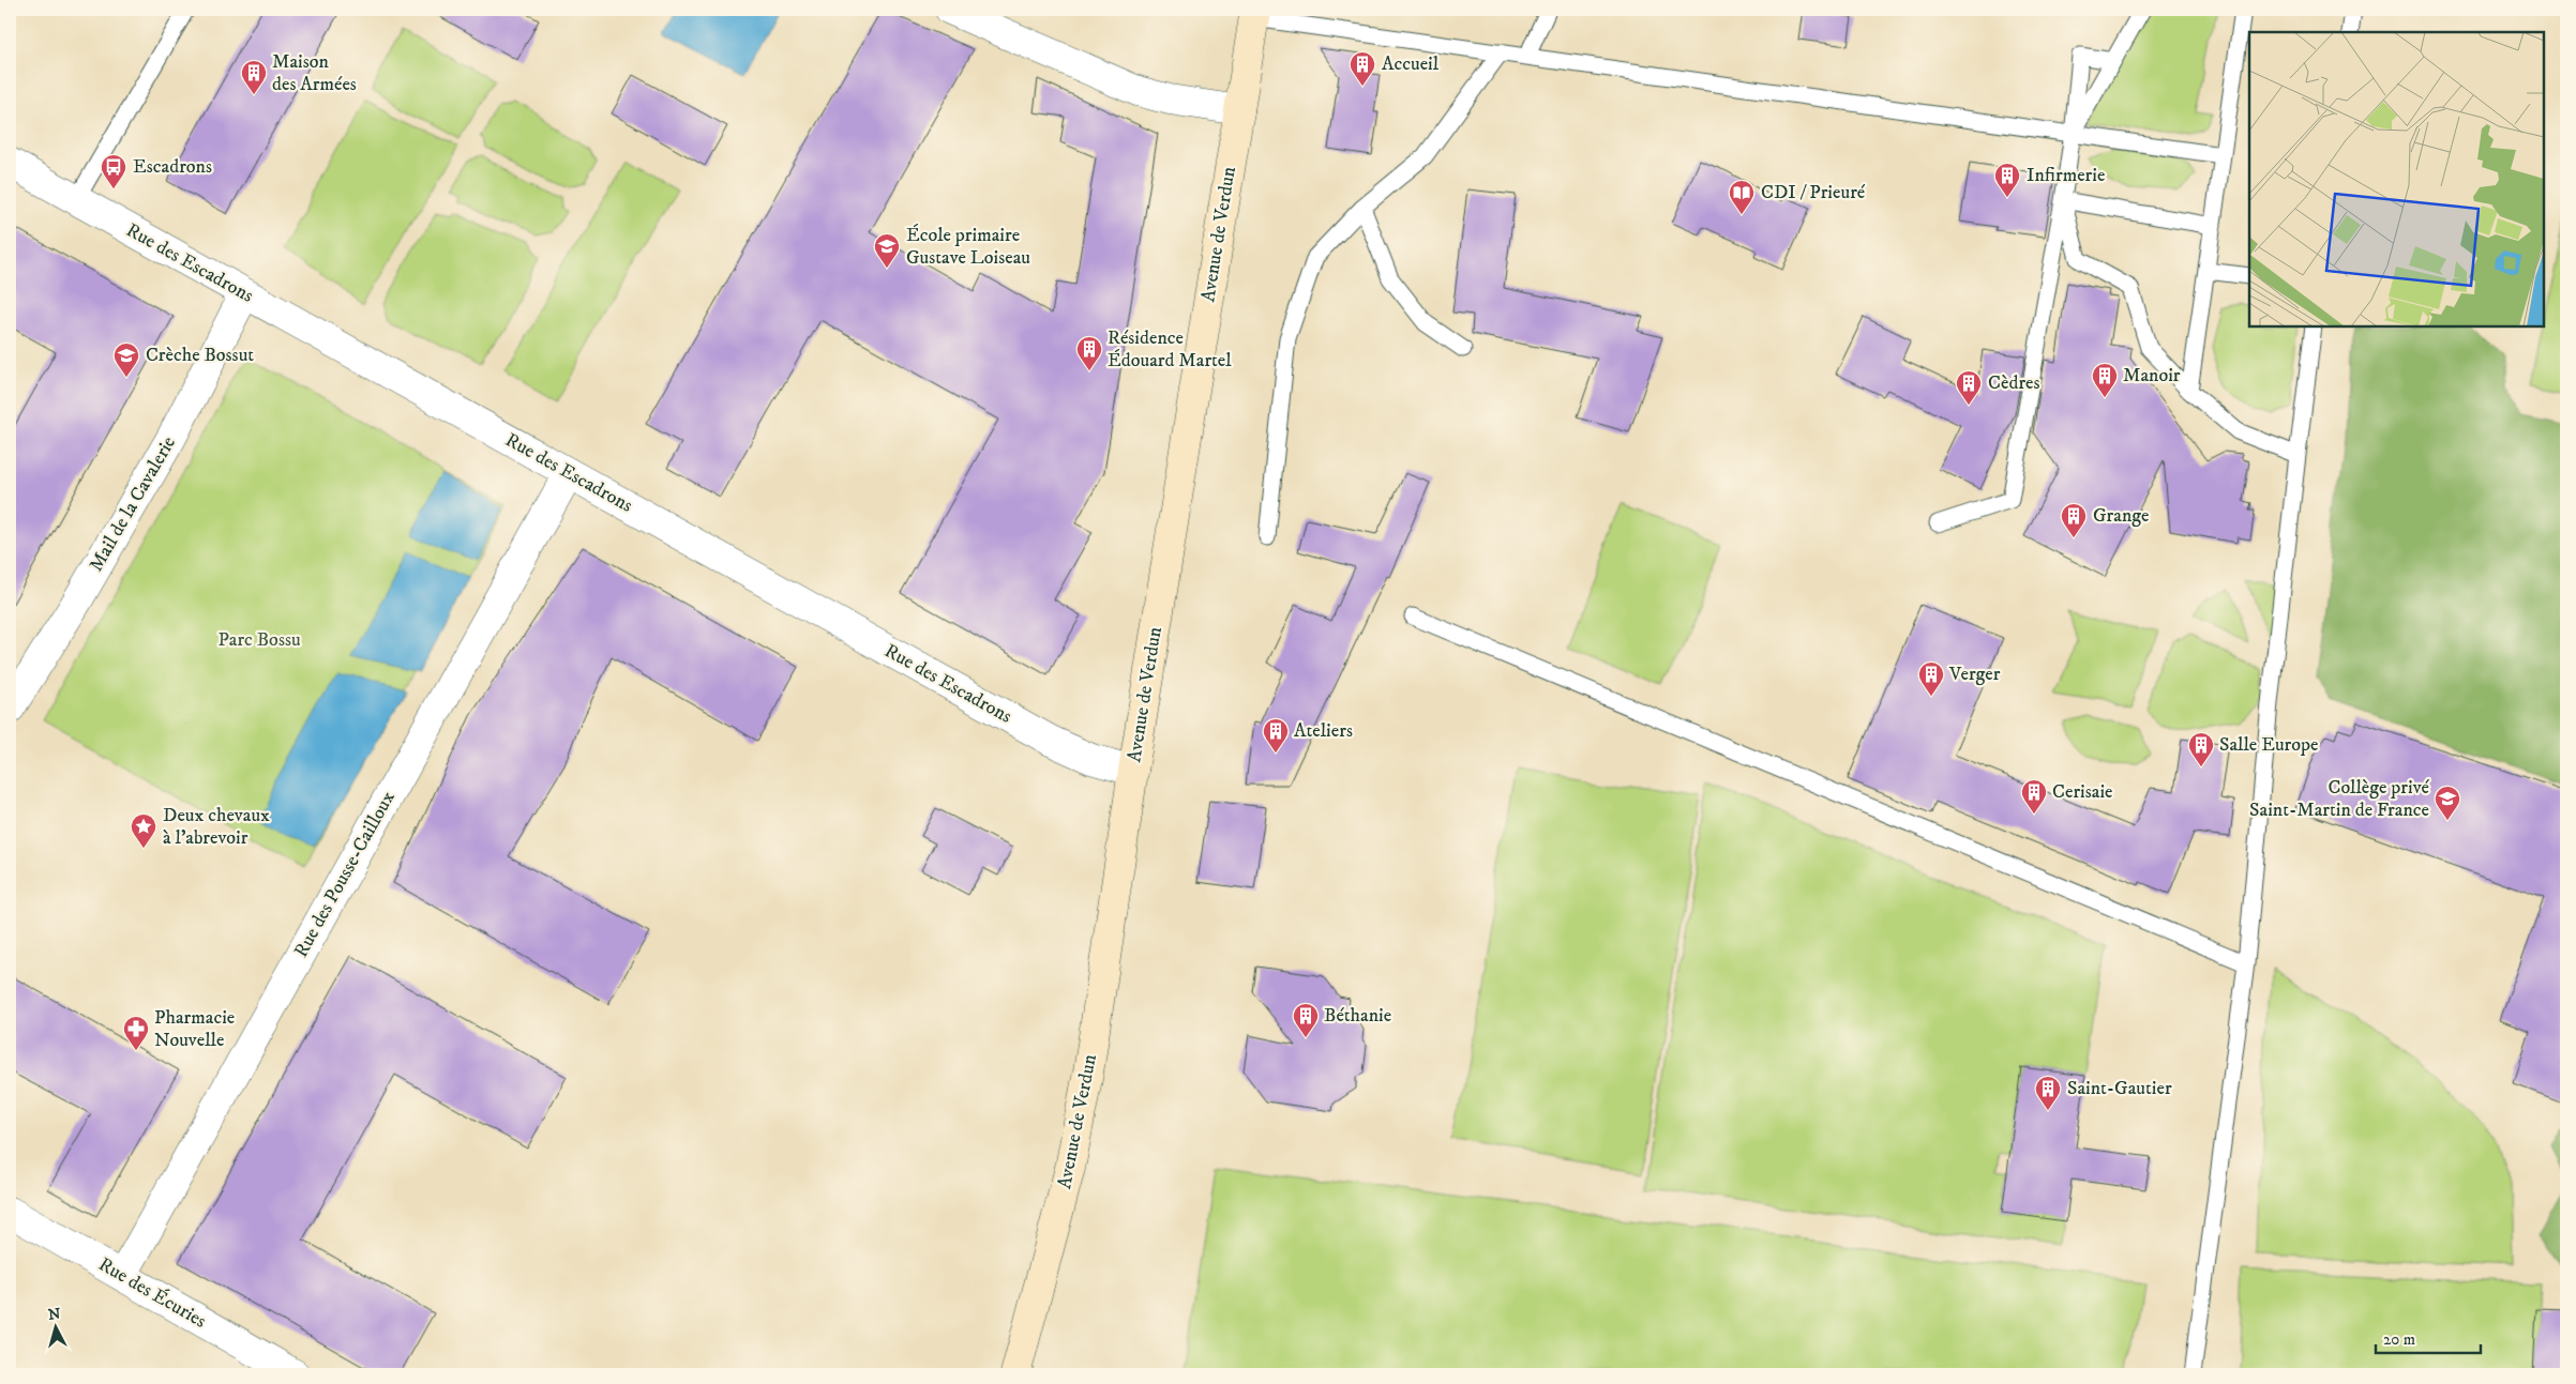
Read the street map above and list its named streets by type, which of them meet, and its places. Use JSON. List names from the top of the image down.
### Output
{
  "streets": {
    "main road": ["Avenue de Verdun"],
    "street": [
      "Rue des Escadrons",
      "Mail de la Cavalerie",
      "Rue des Pousse-Cailloux",
      "Rue des Écuries"
    ]
  },
  "crossings": [
    ["Avenue de Verdun", "Rue des Escadrons"],
    ["Rue des Escadrons", "Mail de la Cavalerie"],
    ["Rue des Escadrons", "Rue des Pousse-Cailloux"],
    ["Rue des Pousse-Cailloux", "Rue des Écuries"]
  ],
  "parks": ["Parc Bossu"],
  "places": {
    "building": [
      "Accueil",
      "Maison des Armées",
      "Infirmerie",
      "Résidence Édouard Martel",
      "Manoir",
      "Cèdres",
      "Grange",
      "Verger",
      "Ateliers",
      "Salle Europe",
      "Cerisaie",
      "Béthanie",
      "Saint-Gautier"
    ],
    "bus stop": ["Escadrons"],
    "library": ["CDI / Prieuré"],
    "school or university": ["École primaire Gustave Loiseau", "Crèche Bossut", "Collège privé Saint-Martin de France"],
    "place": ["Deux chevaux à l'abrevoir"],
    "pharmacy": ["Pharmacie Nouvelle"]
  },
  "scale_bar": "20 m",
  "north": "top"
}
